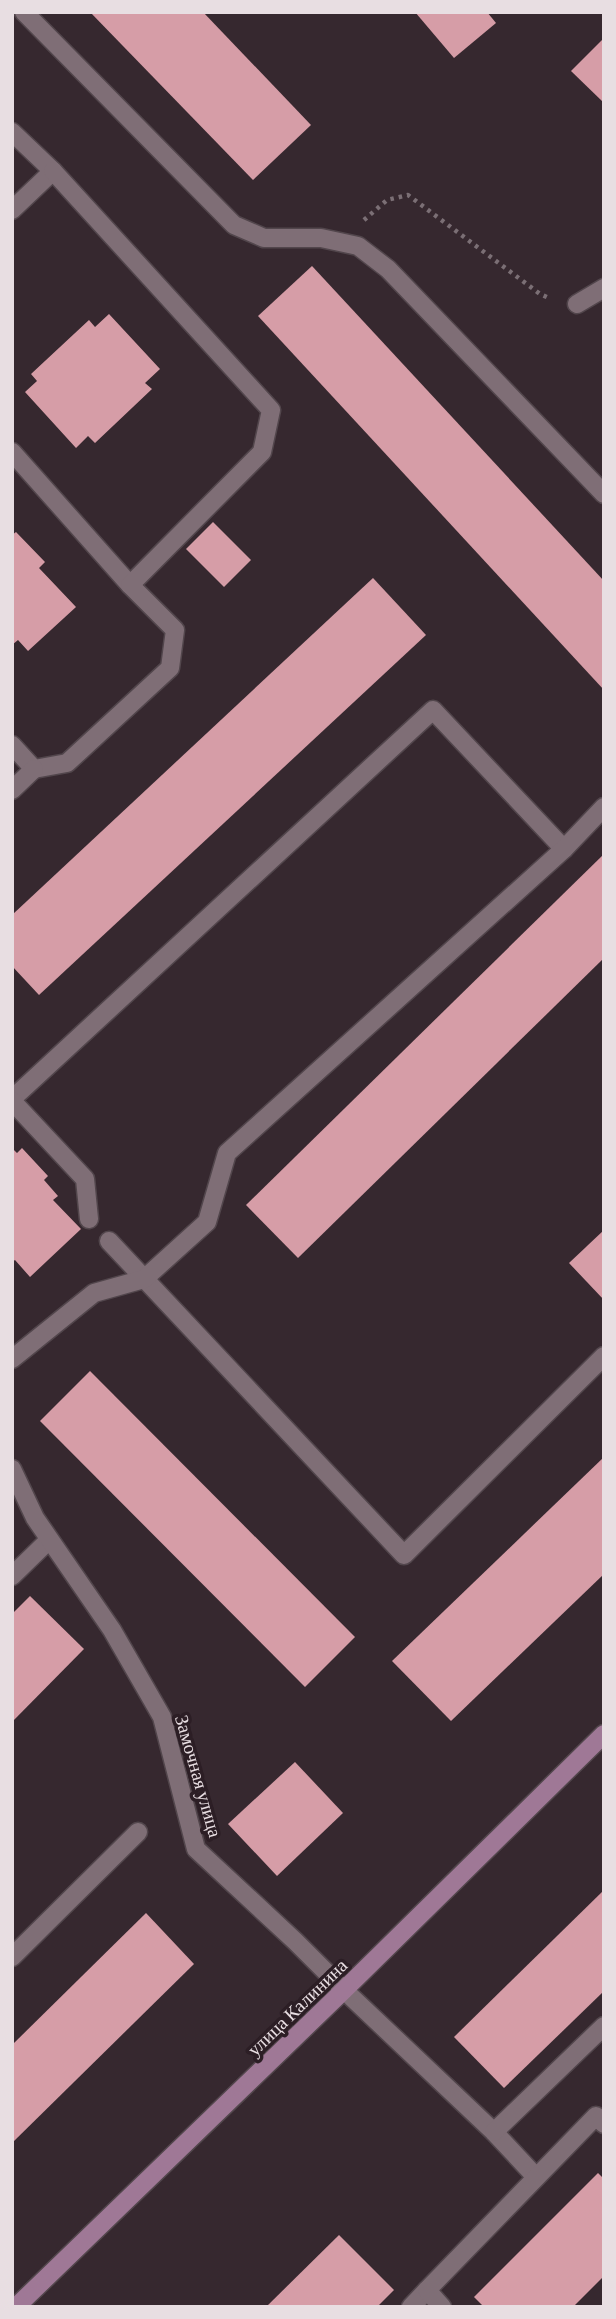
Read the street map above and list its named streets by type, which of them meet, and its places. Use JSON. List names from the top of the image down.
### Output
{
  "streets": {
    "street": ["Замочная улица", "улица Калинина"]
  },
  "crossings": [
    ["Замочная улица", "улица Калинина"]
  ]
}
